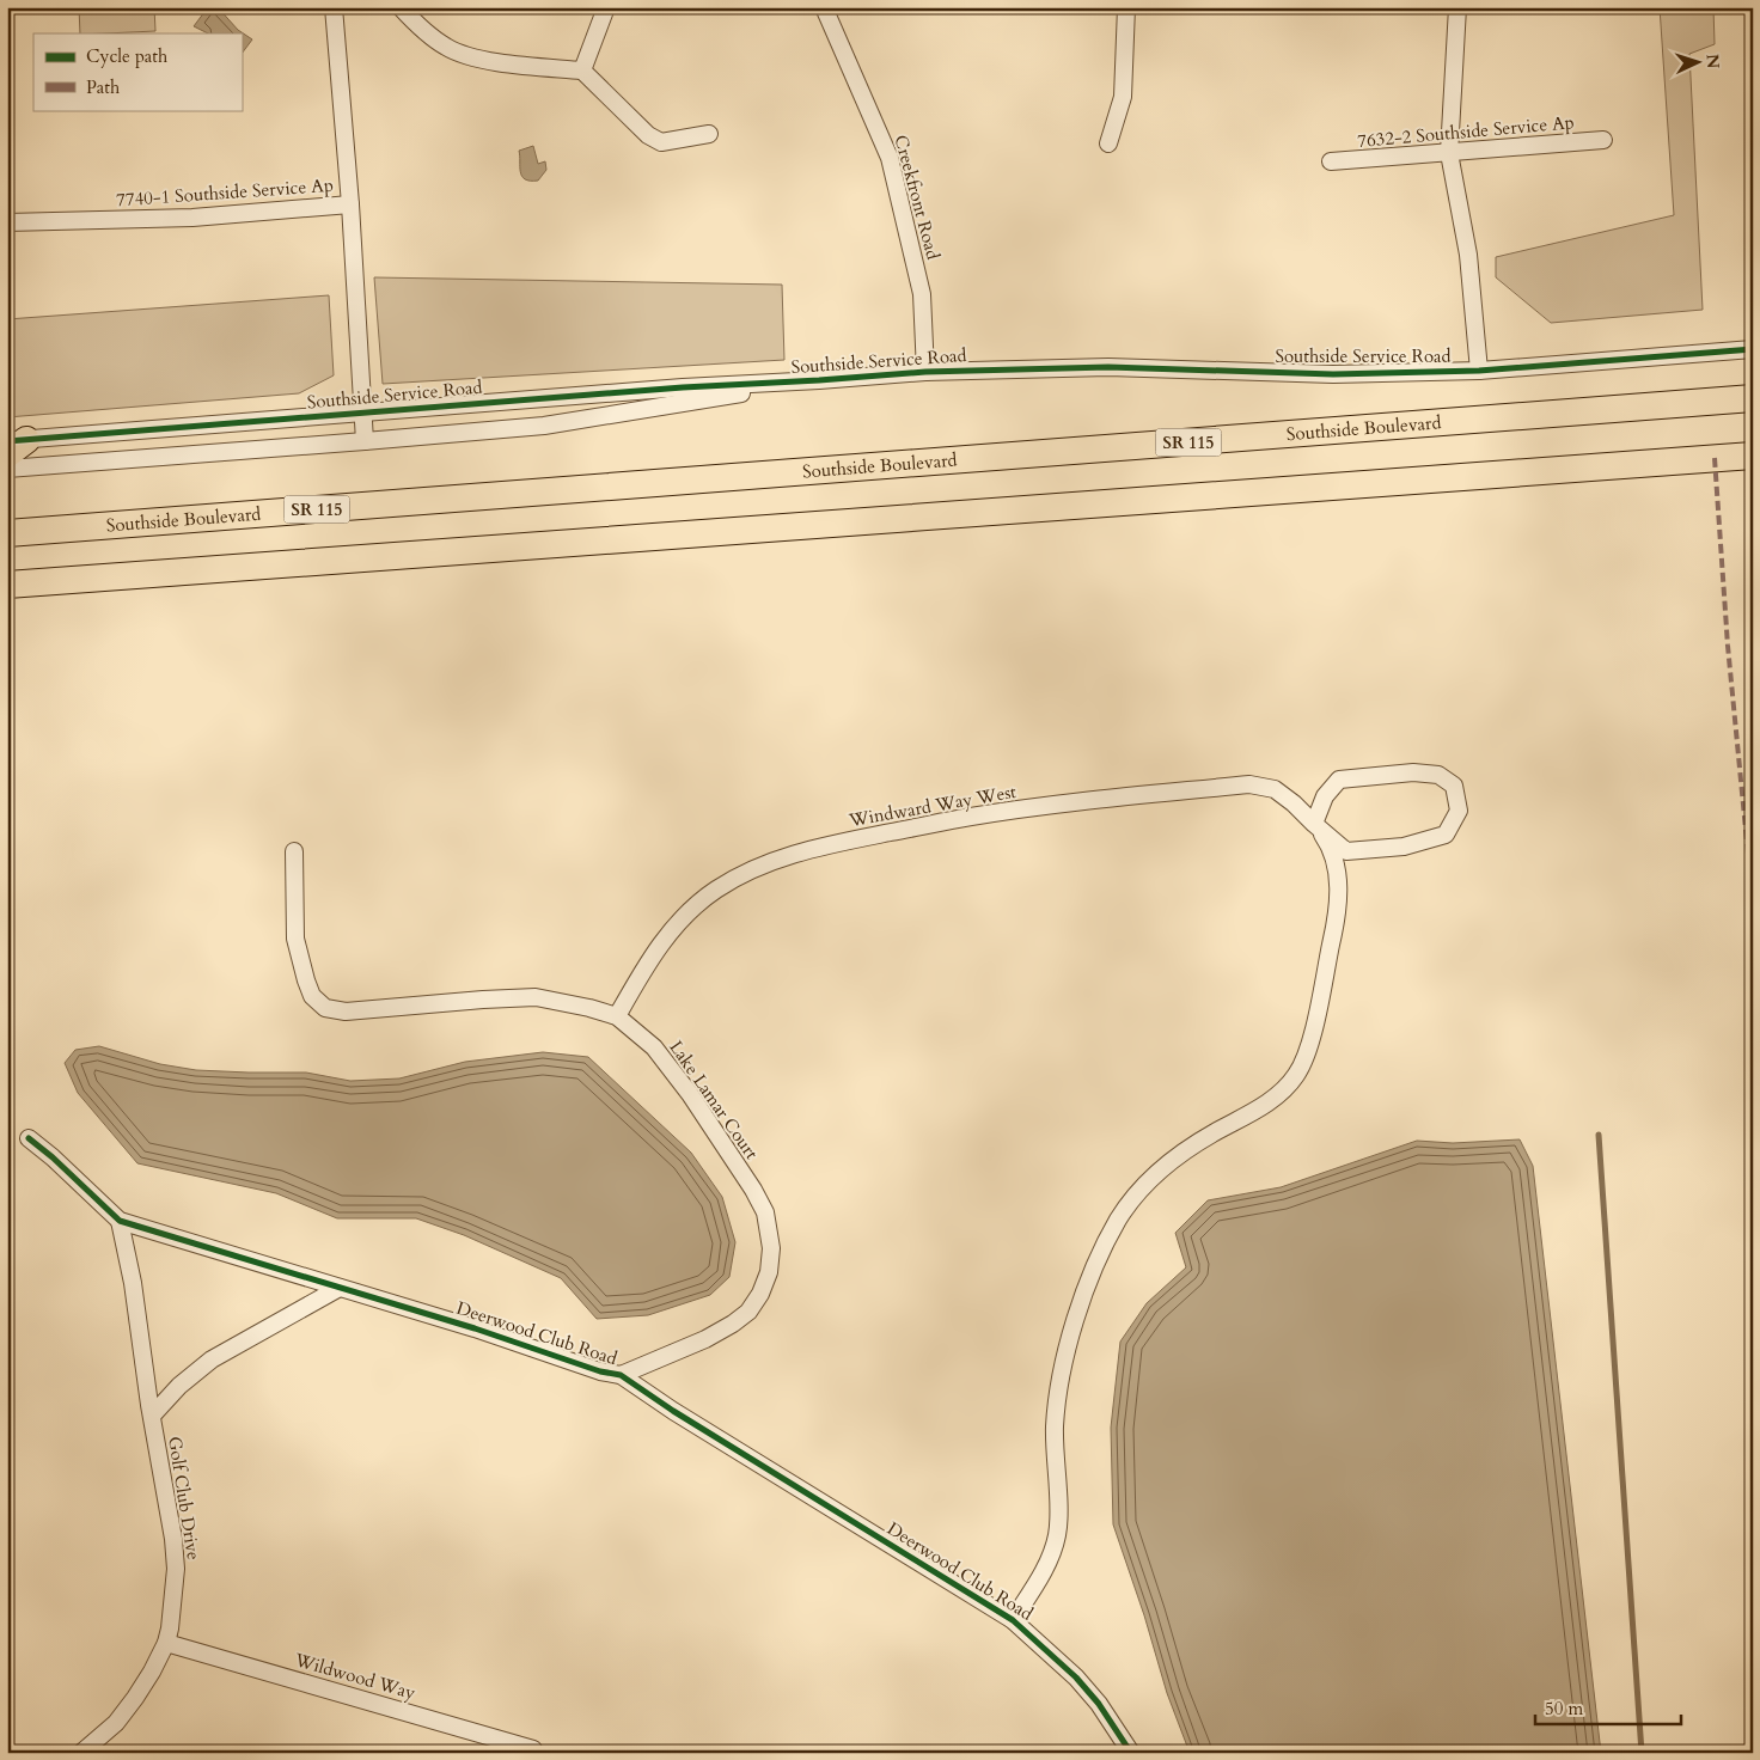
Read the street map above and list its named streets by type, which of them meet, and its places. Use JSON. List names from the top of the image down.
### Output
{
  "streets": {
    "highway": ["Southside Boulevard", "SR 115"],
    "street": [
      "7632-2 Southside Service Ap",
      "7740-1 Southside Service Ap",
      "Creekfront Road",
      "Southside Service Road",
      "Windward Way West",
      "Lake Lamar Court",
      "Deerwood Club Road",
      "Golf Club Drive",
      "Wildwood Way"
    ]
  },
  "crossings": [
    ["7740-1 Southside Service Ap", "Southside Service Road"],
    ["Creekfront Road", "Southside Service Road"],
    ["Windward Way West", "Lake Lamar Court"],
    ["Lake Lamar Court", "Deerwood Club Road"],
    ["Deerwood Club Road", "Golf Club Drive"],
    ["Golf Club Drive", "Wildwood Way"]
  ],
  "legend": ["Cycle path", "Path"],
  "scale_bar": "50 m",
  "north": "right"
}
